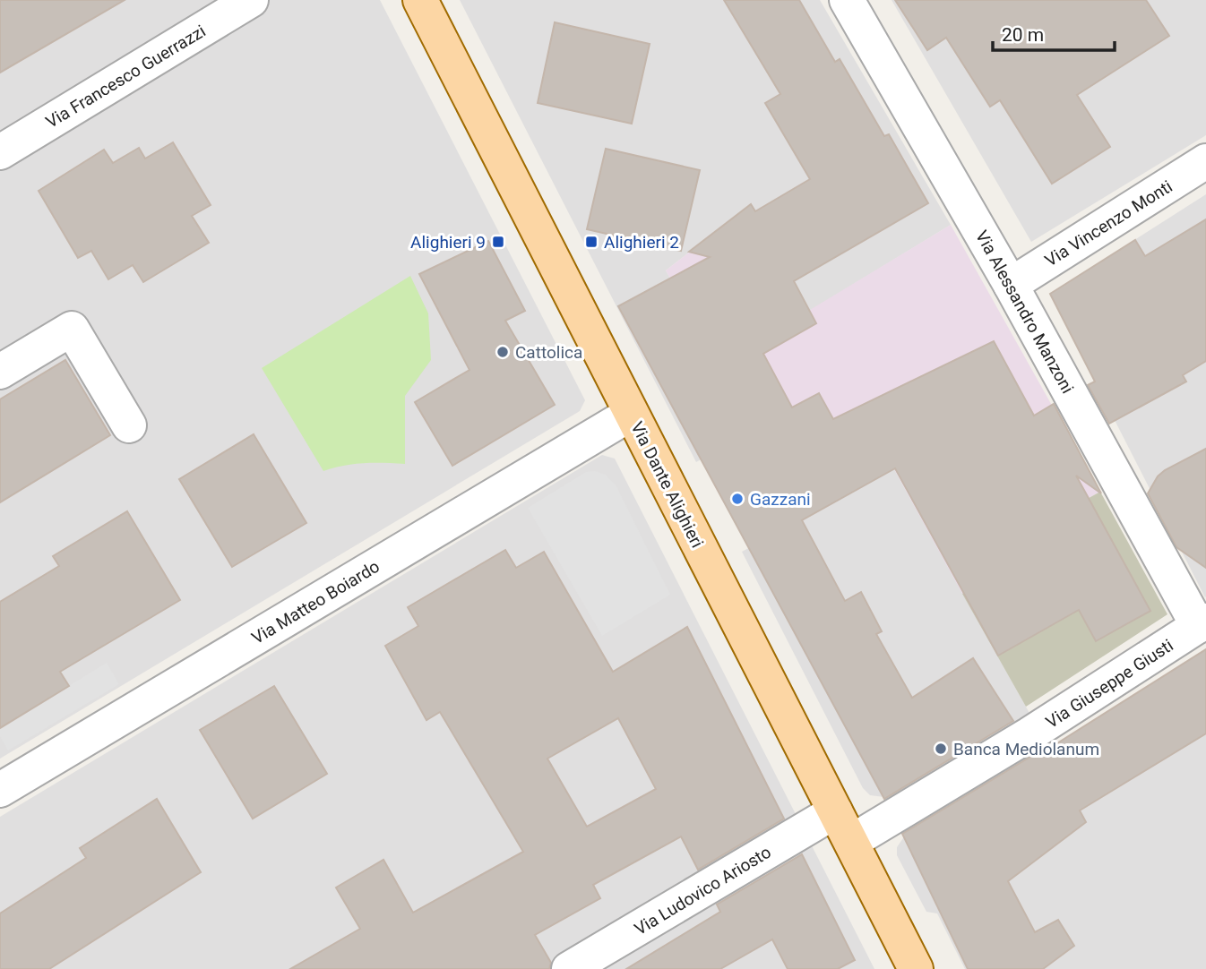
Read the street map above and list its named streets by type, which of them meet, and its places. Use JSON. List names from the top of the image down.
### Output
{
  "streets": {
    "main road": ["Via Dante Alighieri"],
    "street": [
      "Via Francesco Guerrazzi",
      "Via Vincenzo Monti",
      "Via Alessandro Manzoni",
      "Via Matteo Boiardo",
      "Via Giuseppe Giusti",
      "Via Ludovico Ariosto"
    ]
  },
  "crossings": [
    ["Via Vincenzo Monti", "Via Alessandro Manzoni"],
    ["Via Alessandro Manzoni", "Via Giuseppe Giusti"],
    ["Via Dante Alighieri", "Via Matteo Boiardo"],
    ["Via Dante Alighieri", "Via Giuseppe Giusti"],
    ["Via Dante Alighieri", "Via Ludovico Ariosto"]
  ],
  "places": {
    "transit": ["Alighieri 9", "Alighieri 2"],
    "other": ["Cattolica", "Gazzani", "Banca Mediolanum"]
  },
  "scale_bar": "20 m"
}
